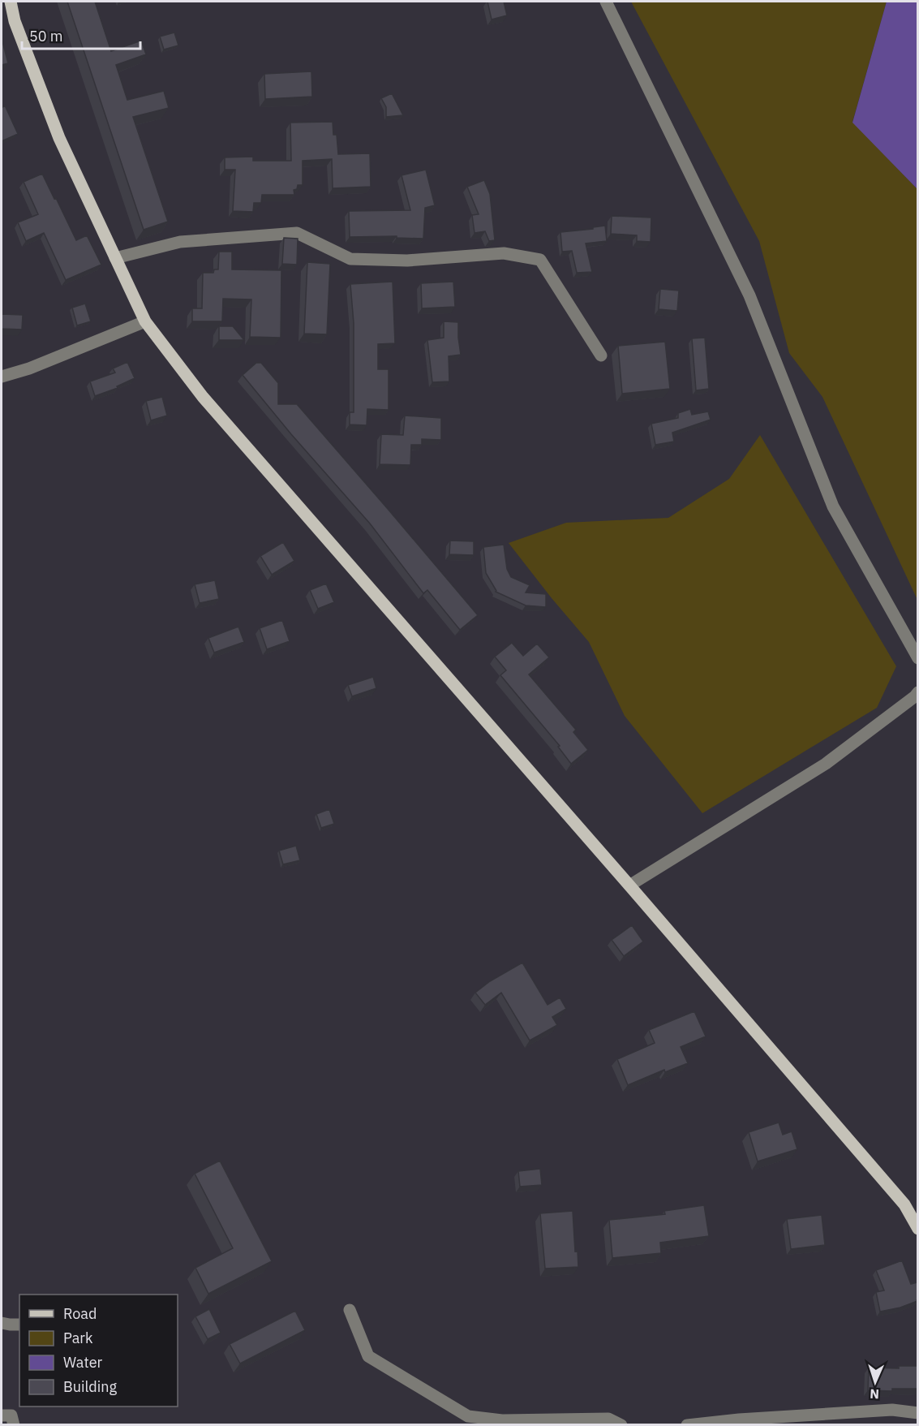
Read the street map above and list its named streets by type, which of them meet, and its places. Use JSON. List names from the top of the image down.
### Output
{
  "legend": [
    "Road",
    "Park",
    "Water",
    "Building"
  ],
  "scale_bar": "50 m",
  "north": "bottom"
}
